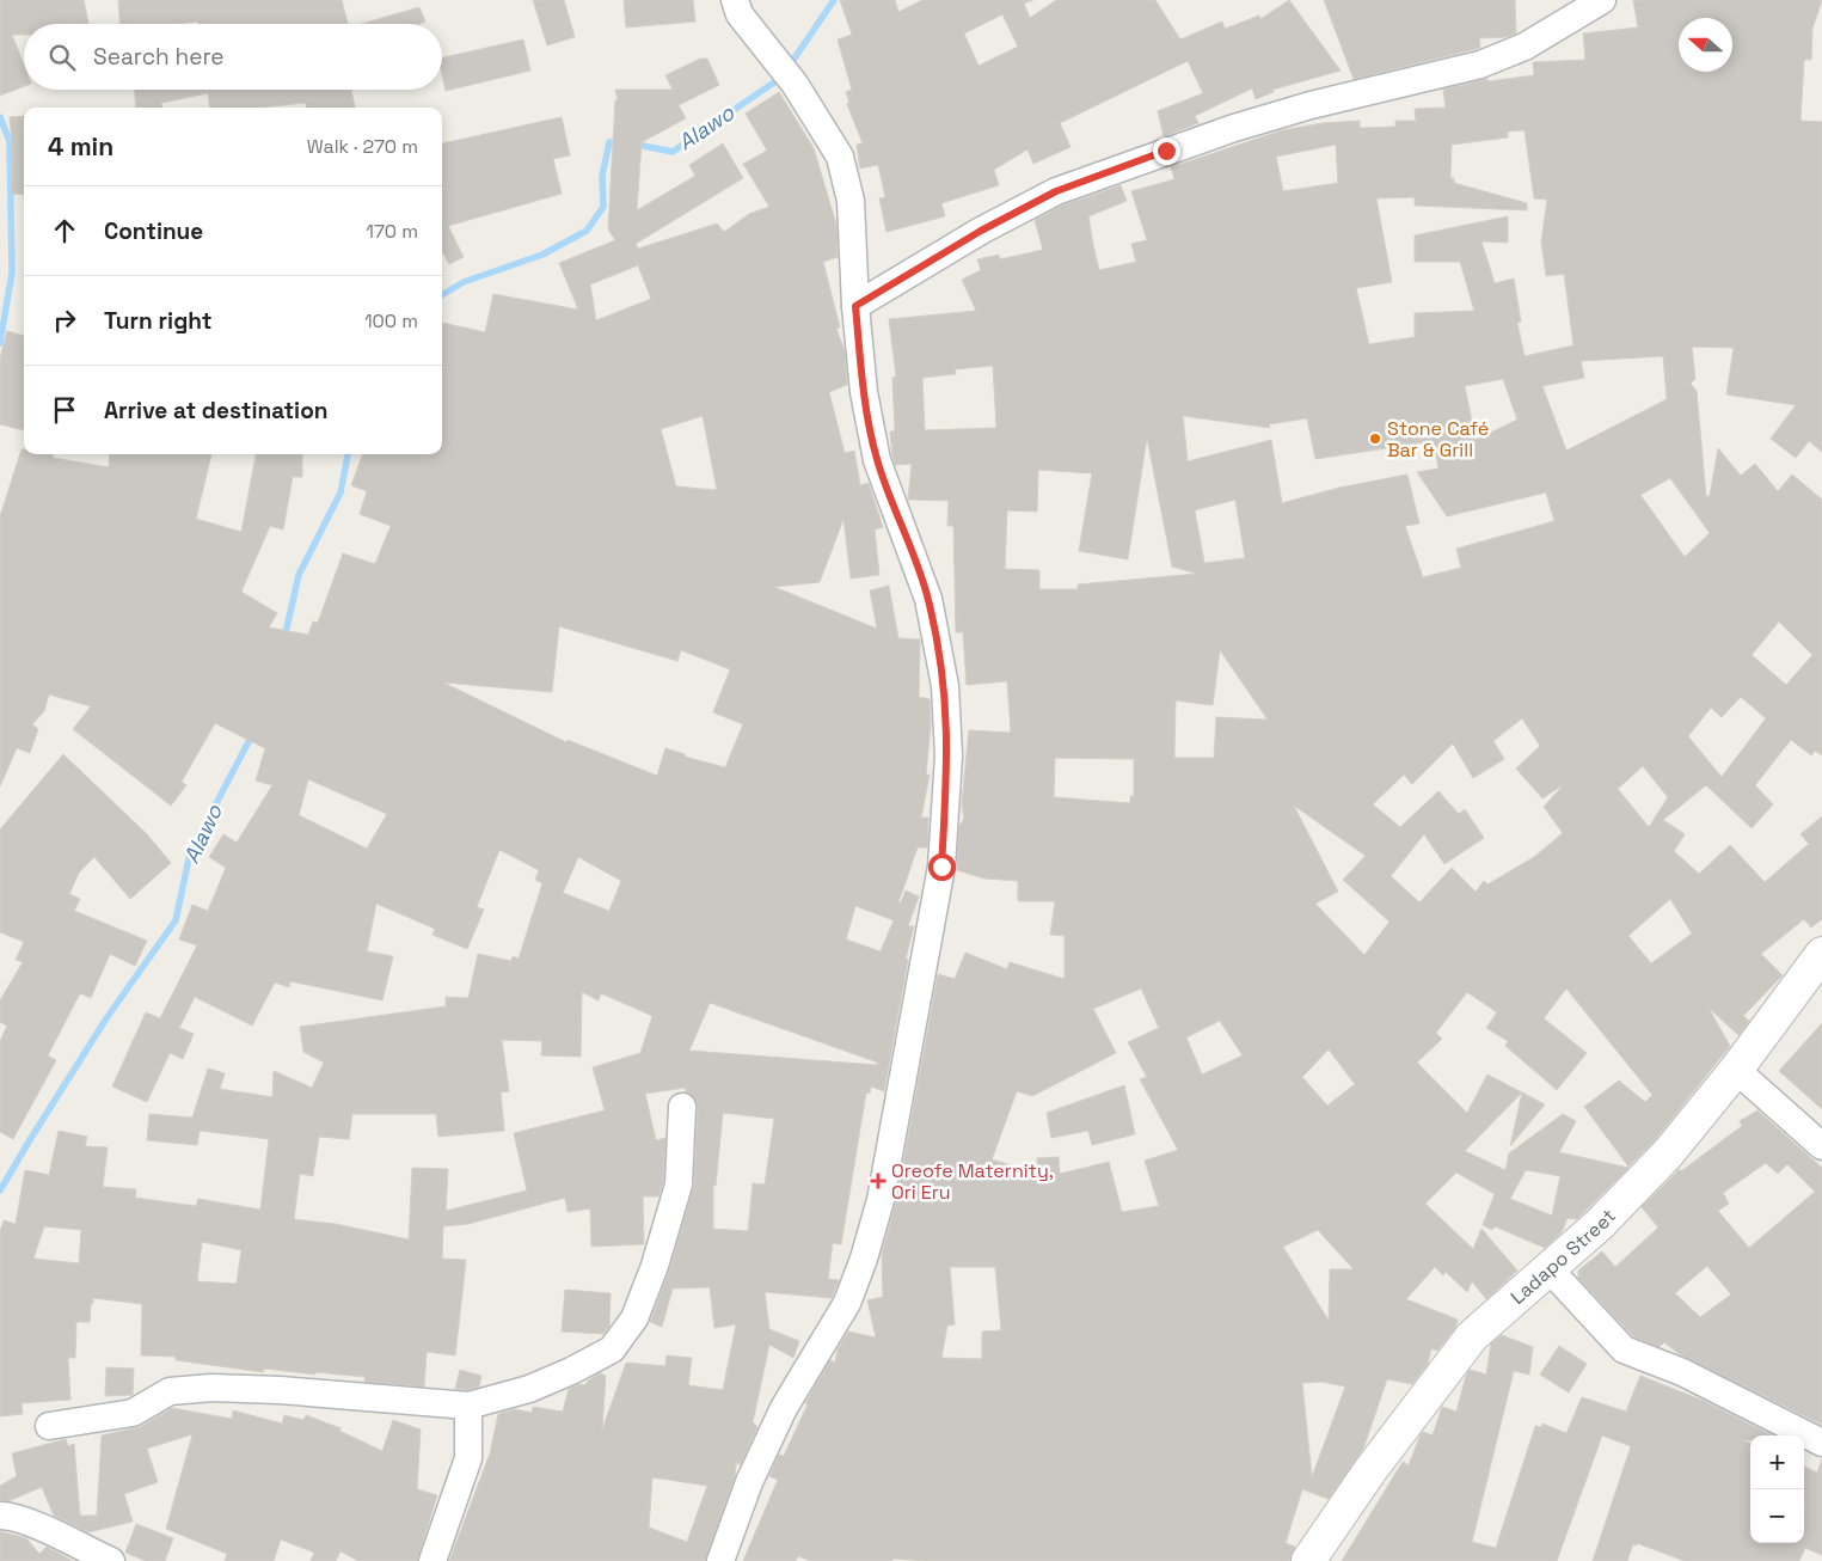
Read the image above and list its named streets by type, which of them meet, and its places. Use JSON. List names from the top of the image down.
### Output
{
  "streets": {
    "main road": ["Ladapo Street"]
  },
  "water": ["Alawo"],
  "places": {
    "other": ["Stone Café Bar & Grill"],
    "health": ["Oreofe Maternity, Ori Eru"]
  },
  "north": "left",
  "page": {
    "search": "Search here",
    "heading": ["4 min", "Walk · 270 m"],
    "list": [
      ["Continue", "170 m"],
      ["Turn right", "100 m"],
      "Arrive at destination"
    ],
    "map_buttons": ["+", "−"]
  }
}
